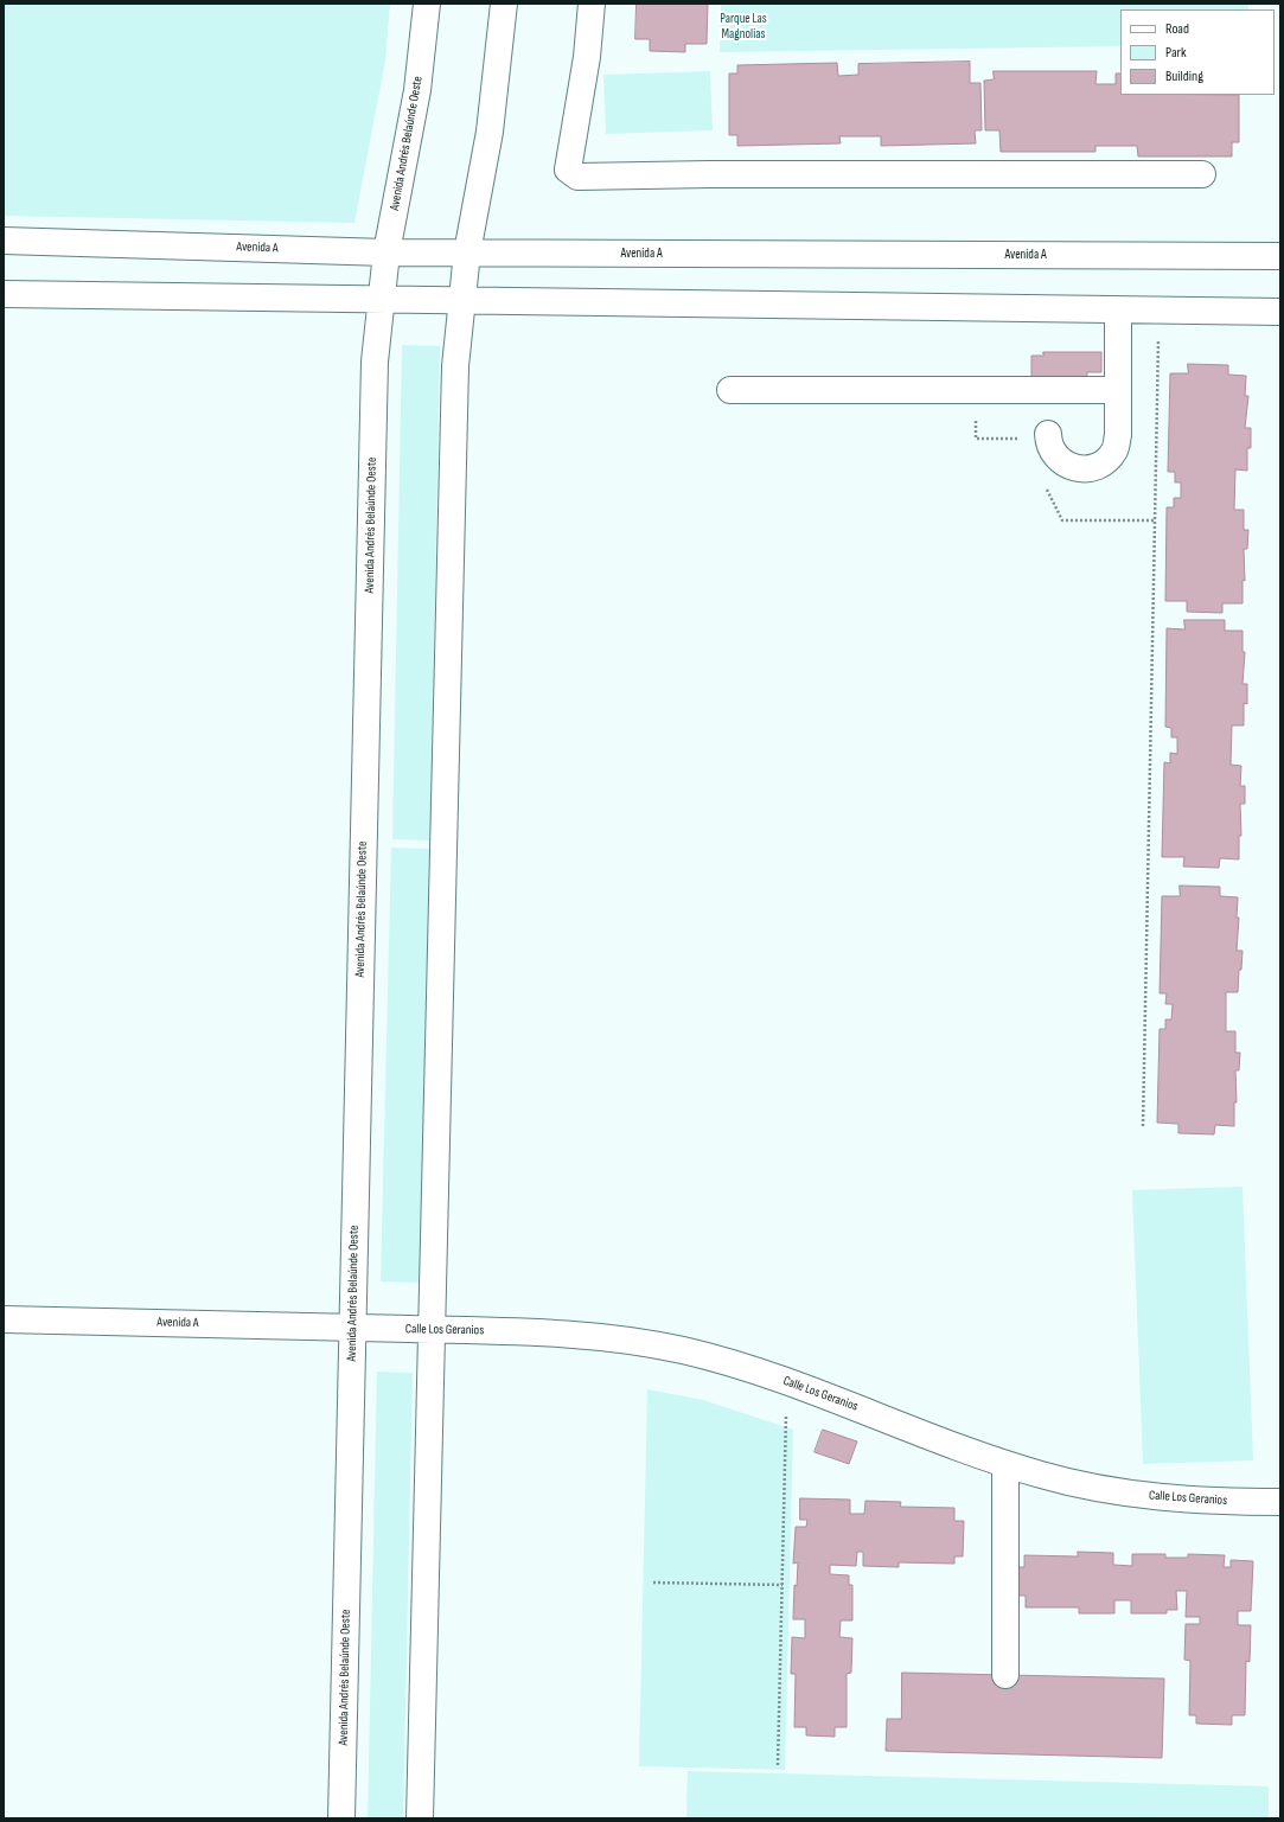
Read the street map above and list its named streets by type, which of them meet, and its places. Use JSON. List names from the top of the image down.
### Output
{
  "streets": {
    "street": ["Avenida Andrés Belaúnde Oeste", "Avenida A", "Calle Los Geranios"]
  },
  "crossings": [
    ["Avenida Andrés Belaúnde Oeste", "Avenida A"],
    ["Avenida Andrés Belaúnde Oeste", "Calle Los Geranios"],
    ["Avenida A", "Calle Los Geranios"]
  ],
  "parks": ["Parque Las Magnolias"],
  "legend": ["Road", "Park", "Building"]
}
